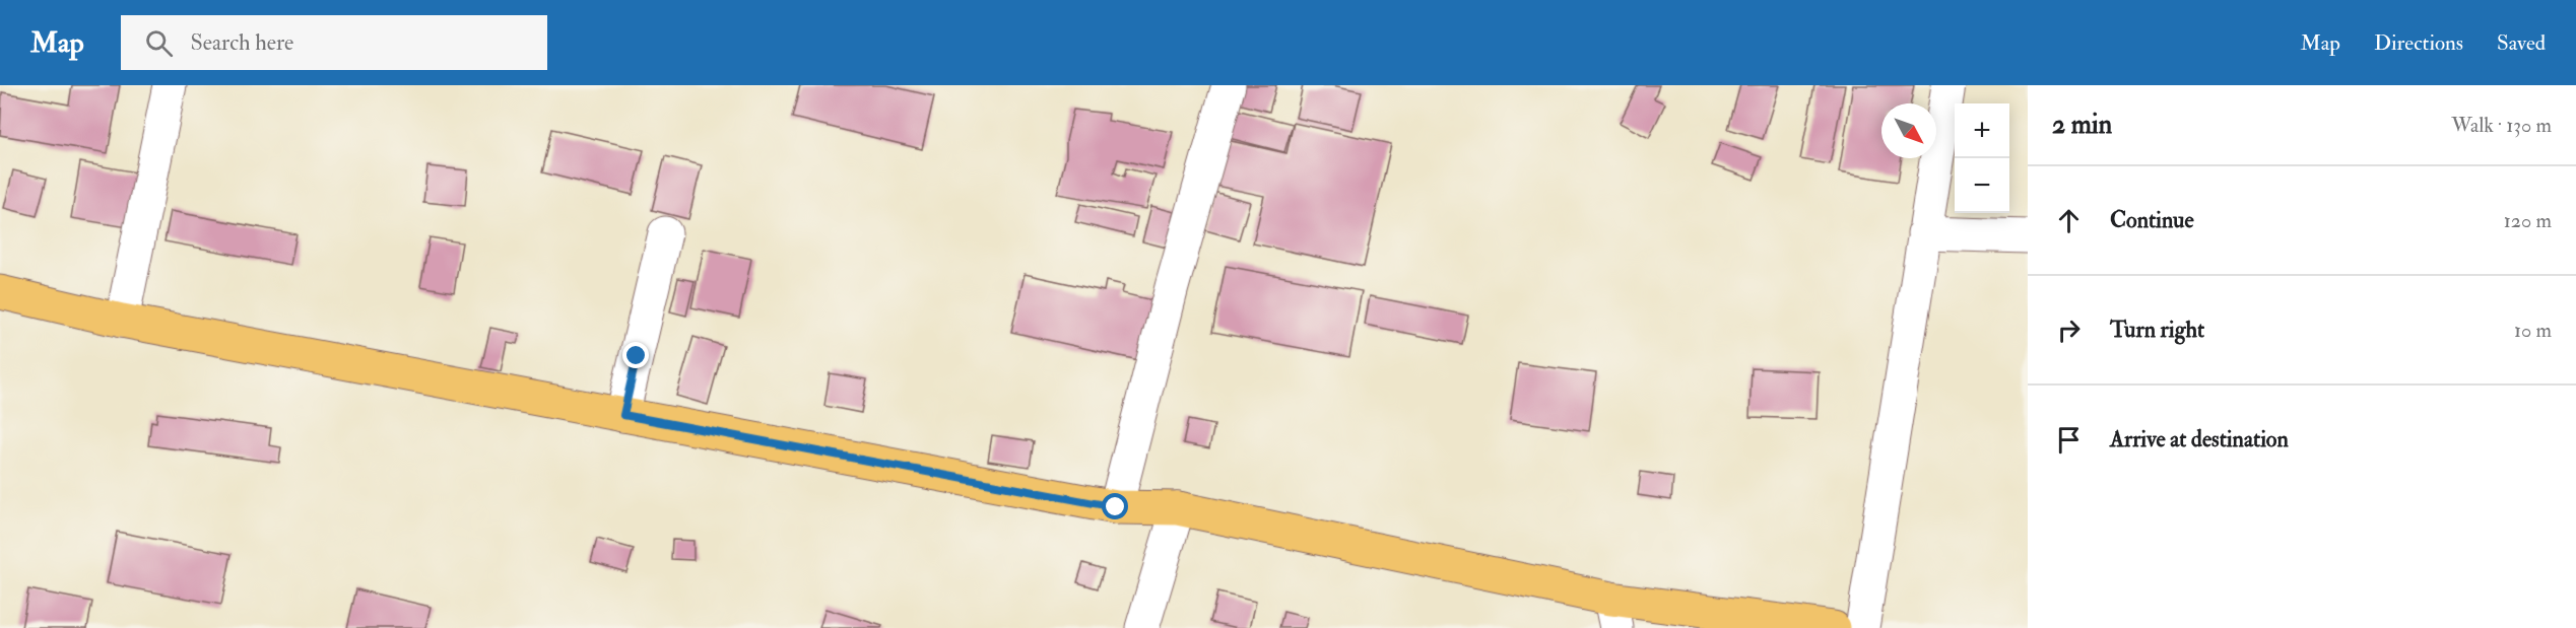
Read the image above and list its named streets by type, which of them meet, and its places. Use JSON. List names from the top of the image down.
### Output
{
  "north": "bottom right",
  "page": {
    "header": "Map",
    "search": "Search here",
    "nav": ["Map", "Directions", "Saved"],
    "heading": ["2 min", "Walk · 130 m"],
    "map_buttons": ["+", "−"],
    "list": [
      ["Continue", "120 m"],
      ["Turn right", "10 m"],
      "Arrive at destination"
    ]
  }
}
